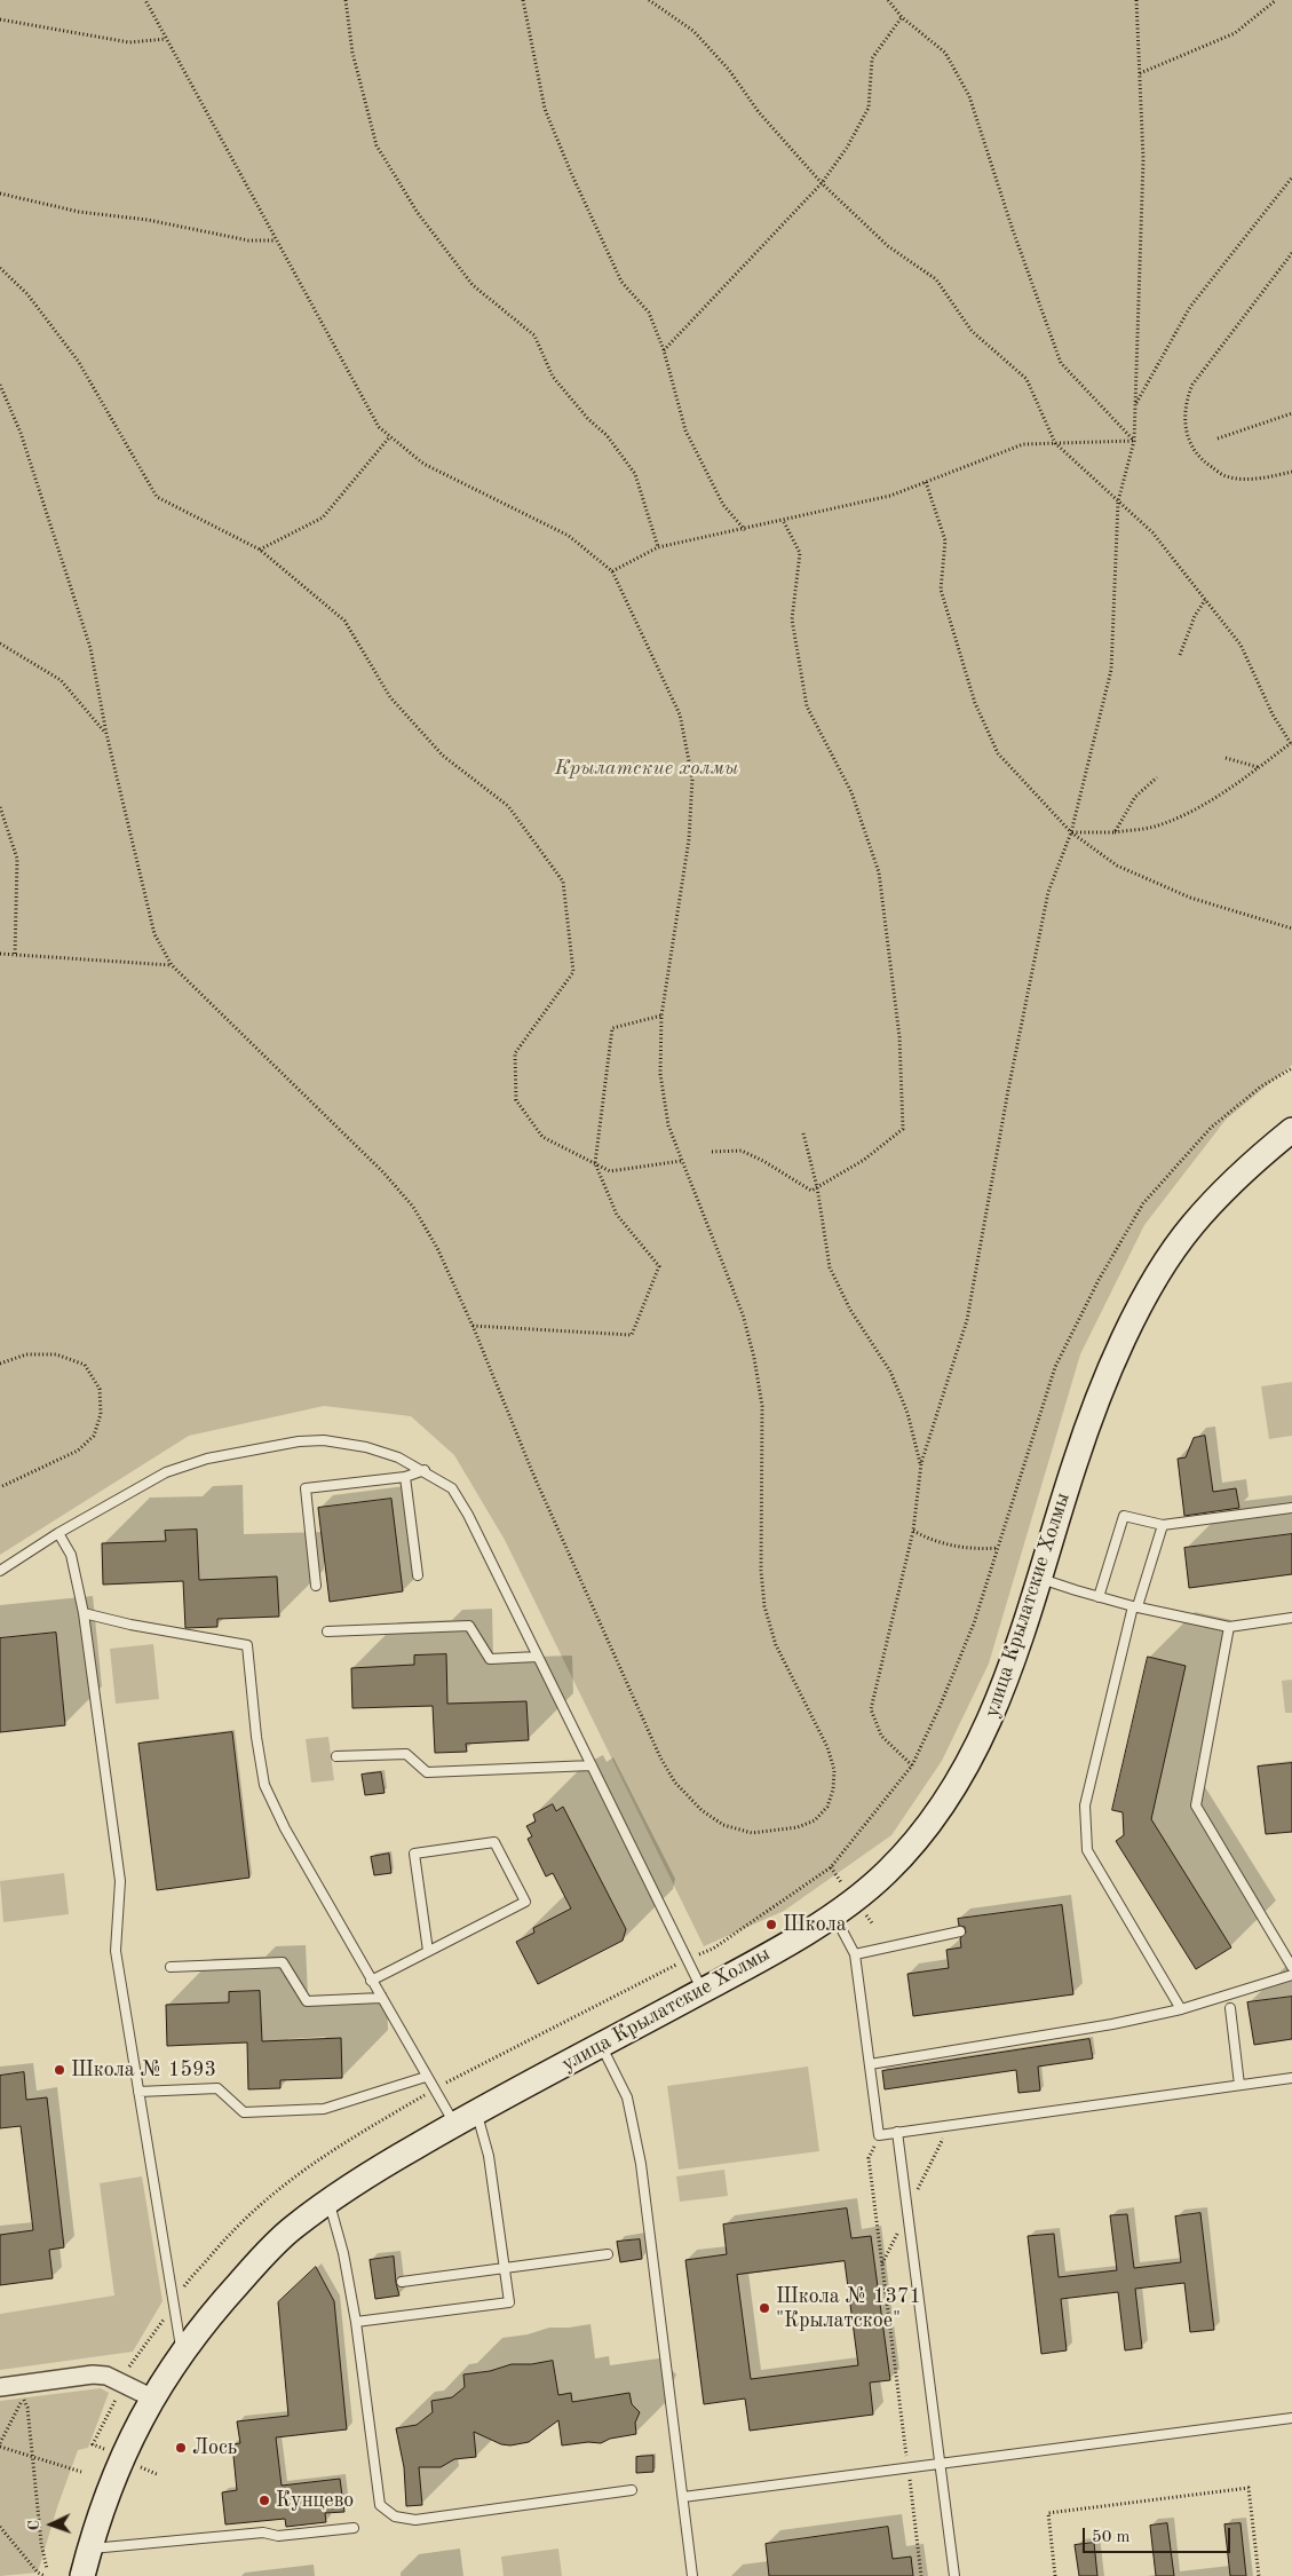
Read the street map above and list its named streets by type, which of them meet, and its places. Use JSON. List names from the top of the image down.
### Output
{
  "streets": {
    "street": ["улица Крылатские Холмы"]
  },
  "parks": ["Крылатские холмы"],
  "places": [
    "Школа",
    "Школа № 1593",
    "Школа № 1371 \"Крылатское\"",
    "Лось",
    "Кунцево"
  ],
  "scale_bar": "50 m",
  "north": "left"
}
